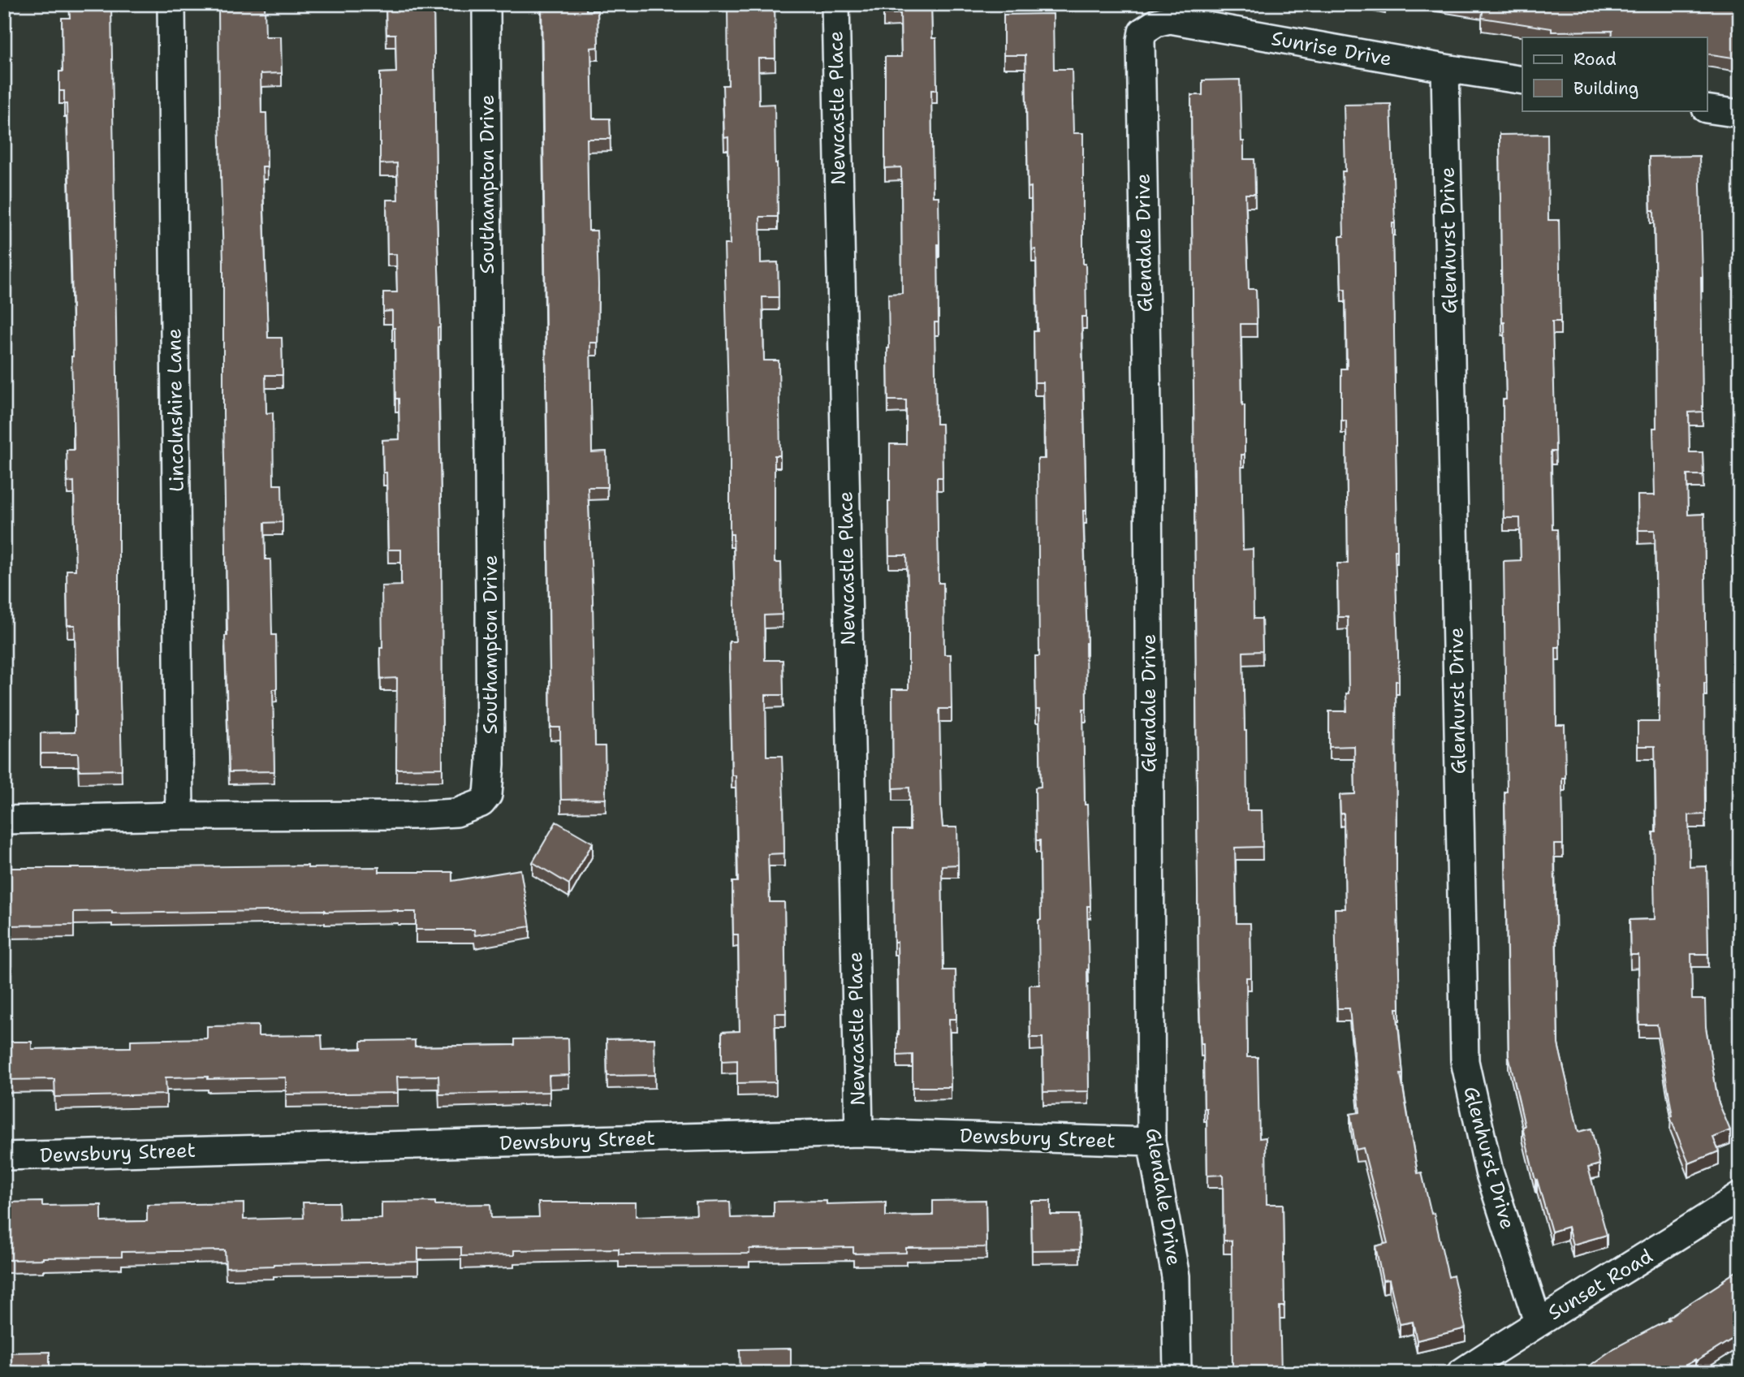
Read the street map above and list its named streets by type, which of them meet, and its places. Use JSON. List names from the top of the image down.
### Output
{
  "streets": {
    "street": [
      "Sunrise Drive",
      "Newcastle Place",
      "Southampton Drive",
      "Glenhurst Drive",
      "Glendale Drive",
      "Lincolnshire Lane",
      "Dewsbury Street",
      "Sunset Road"
    ]
  },
  "crossings": [
    ["Sunrise Drive", "Glenhurst Drive"],
    ["Sunrise Drive", "Glendale Drive"],
    ["Newcastle Place", "Dewsbury Street"],
    ["Southampton Drive", "Lincolnshire Lane"],
    ["Glenhurst Drive", "Sunset Road"],
    ["Glendale Drive", "Dewsbury Street"]
  ],
  "legend": ["Road", "Building"]
}
